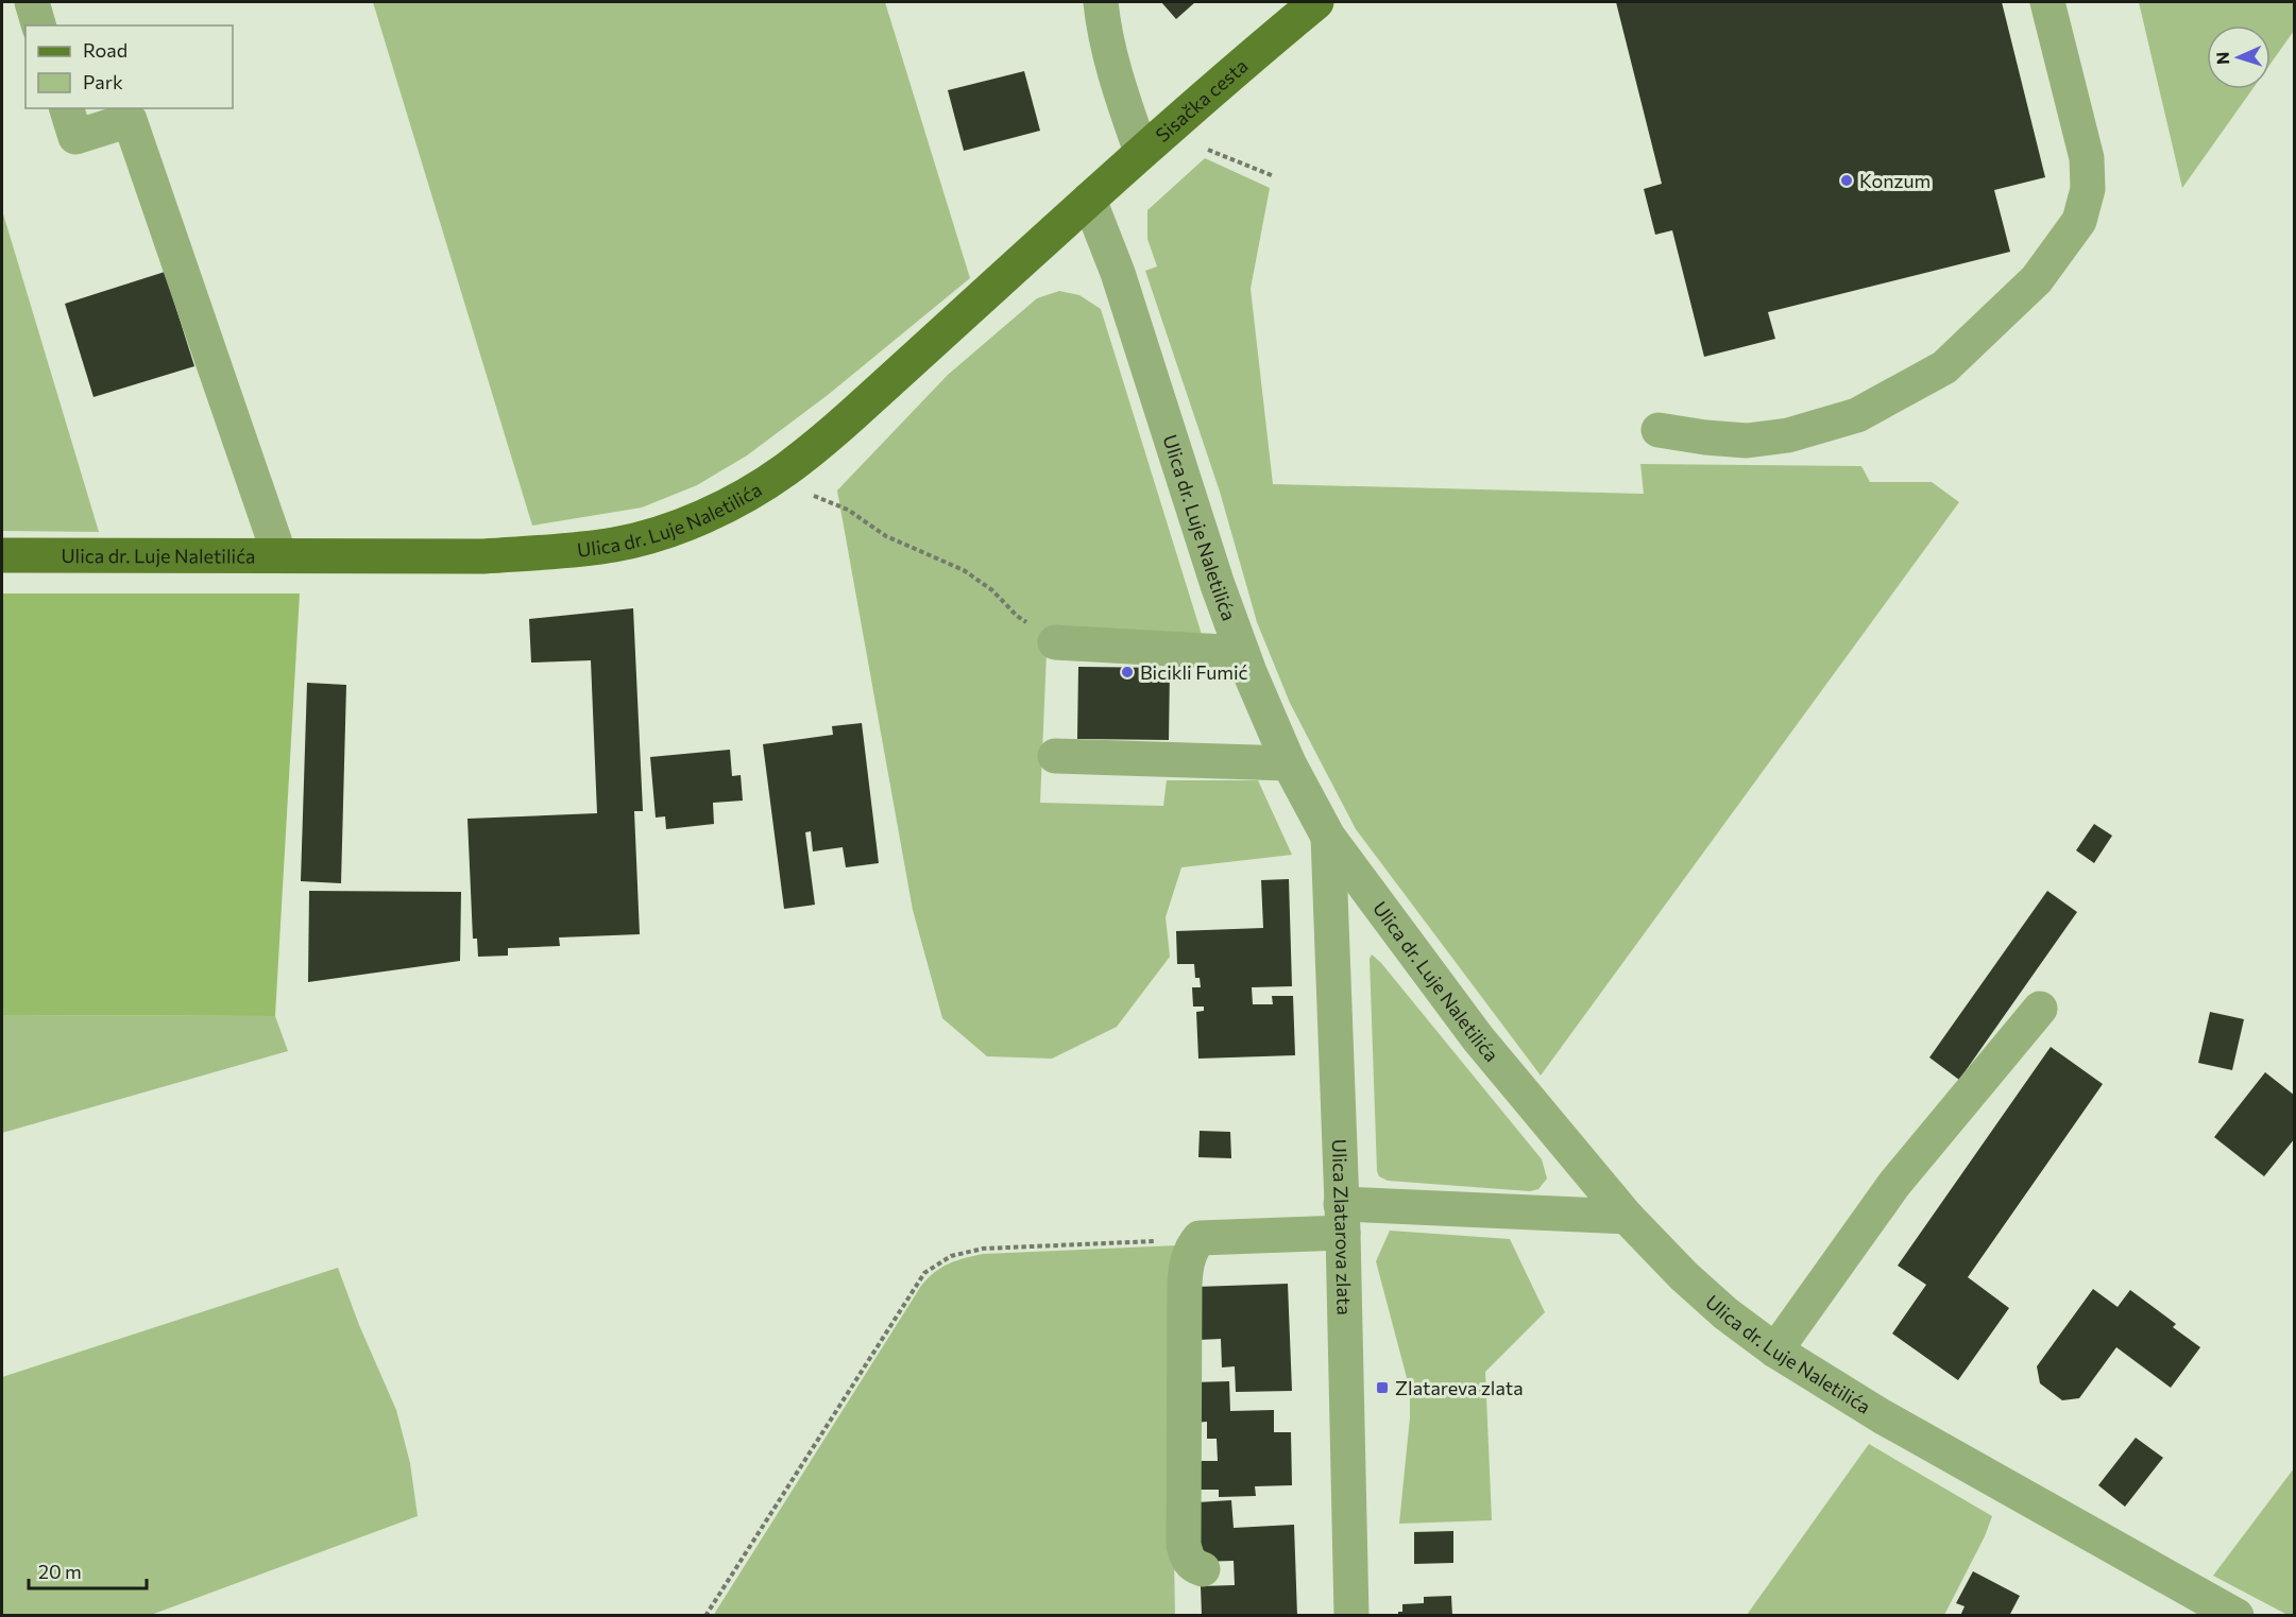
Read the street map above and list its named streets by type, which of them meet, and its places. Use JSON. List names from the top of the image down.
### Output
{
  "streets": {
    "main road": ["Sisačka cesta", "Ulica dr. Luje Naletilića"],
    "street": ["Ulica Zlatarova zlata"]
  },
  "crossings": [
    ["Sisačka cesta", "Ulica dr. Luje Naletilića"],
    ["Ulica dr. Luje Naletilića", "Ulica Zlatarova zlata"]
  ],
  "places": {
    "other": ["Konzum", "Bicikli Fumić"],
    "transit": ["Zlatareva zlata"]
  },
  "legend": ["Road", "Park"],
  "scale_bar": "20 m",
  "north": "left"
}
